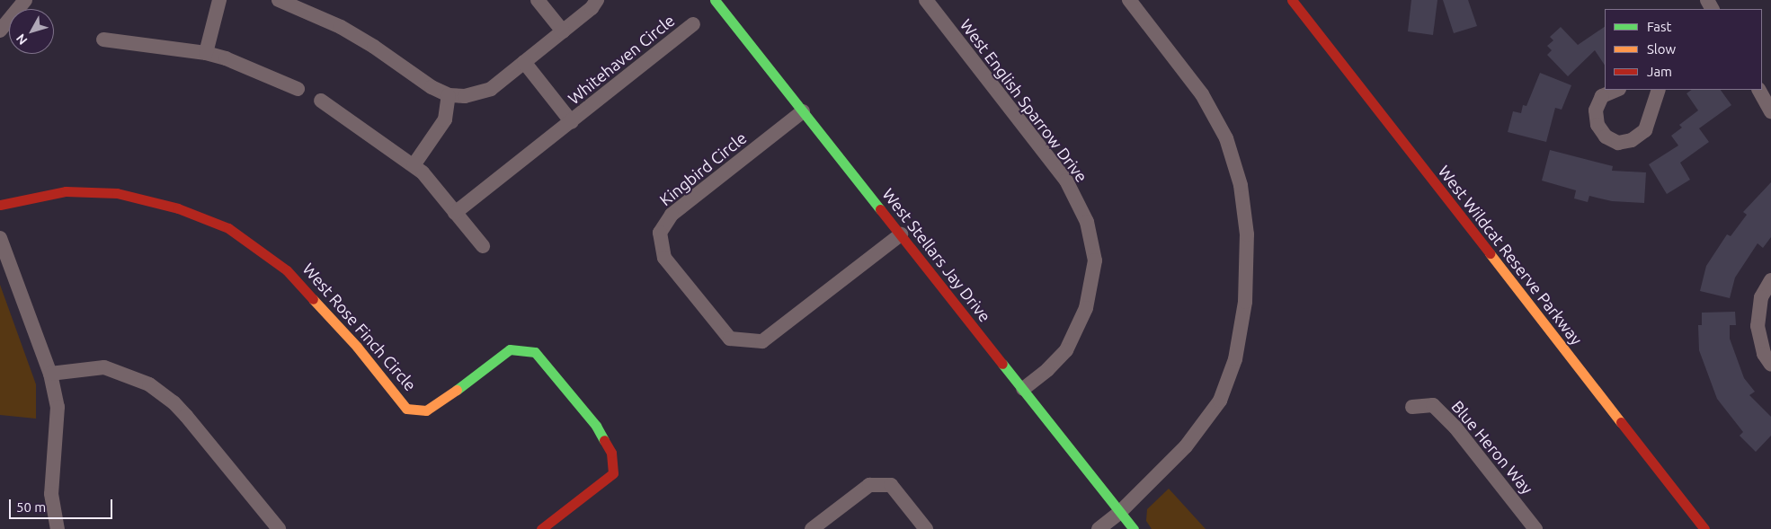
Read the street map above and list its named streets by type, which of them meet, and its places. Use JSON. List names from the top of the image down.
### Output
{
  "streets": {
    "street": [
      "Whitehaven Circle",
      "West English Sparrow Drive",
      "Kingbird Circle",
      "West Stellars Jay Drive",
      "West Wildcat Reserve Parkway",
      "West Rose Finch Circle",
      "Blue Heron Way"
    ]
  },
  "crossings": [
    ["West English Sparrow Drive", "West Stellars Jay Drive"],
    ["Kingbird Circle", "West Stellars Jay Drive"]
  ],
  "legend": ["Fast", "Slow", "Jam"],
  "scale_bar": "50 m",
  "north": "bottom left"
}
